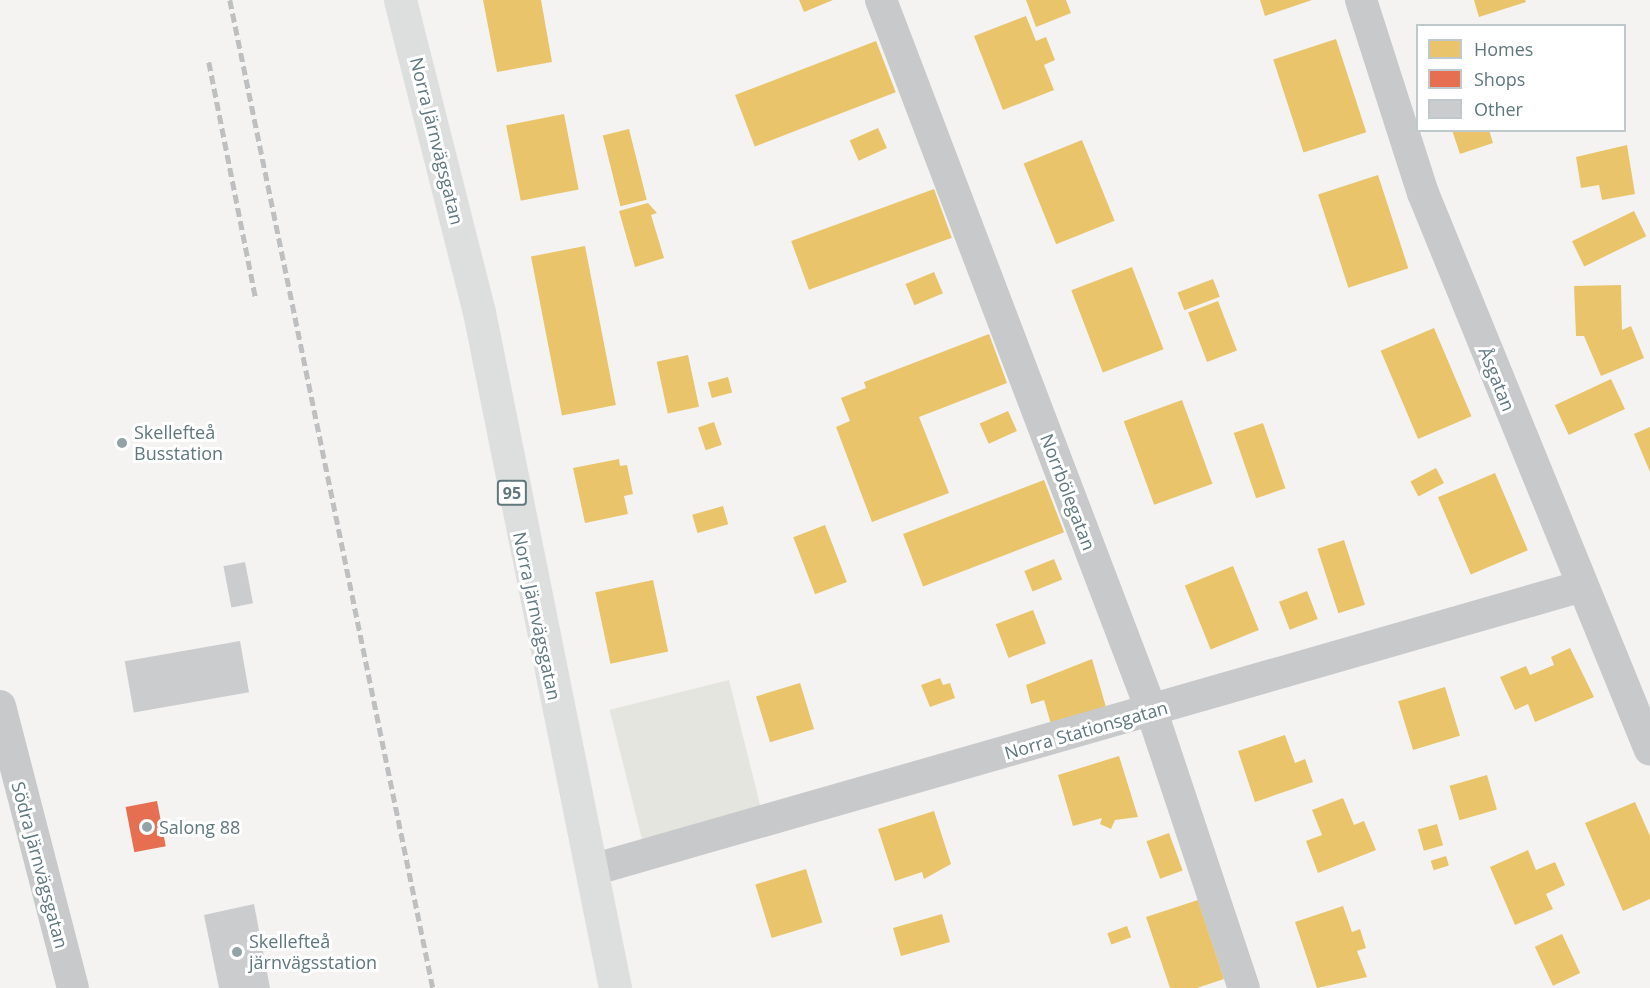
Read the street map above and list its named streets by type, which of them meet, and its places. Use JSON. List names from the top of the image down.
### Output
{
  "streets": {
    "main road": ["Norra Järnvägsgatan", "95"],
    "street": [
      "Åsgatan",
      "Norrbölegatan",
      "Norra Stationsgatan",
      "Södra Järnvägsgatan"
    ]
  },
  "crossings": [
    ["Norra Järnvägsgatan", "Norra Stationsgatan"],
    ["Åsgatan", "Norra Stationsgatan"],
    ["Norrbölegatan", "Norra Stationsgatan"]
  ],
  "places": ["Skellefteå Busstation", "Salong 88", "Skellefteå järnvägsstation"],
  "legend": ["Homes", "Shops", "Other"]
}
